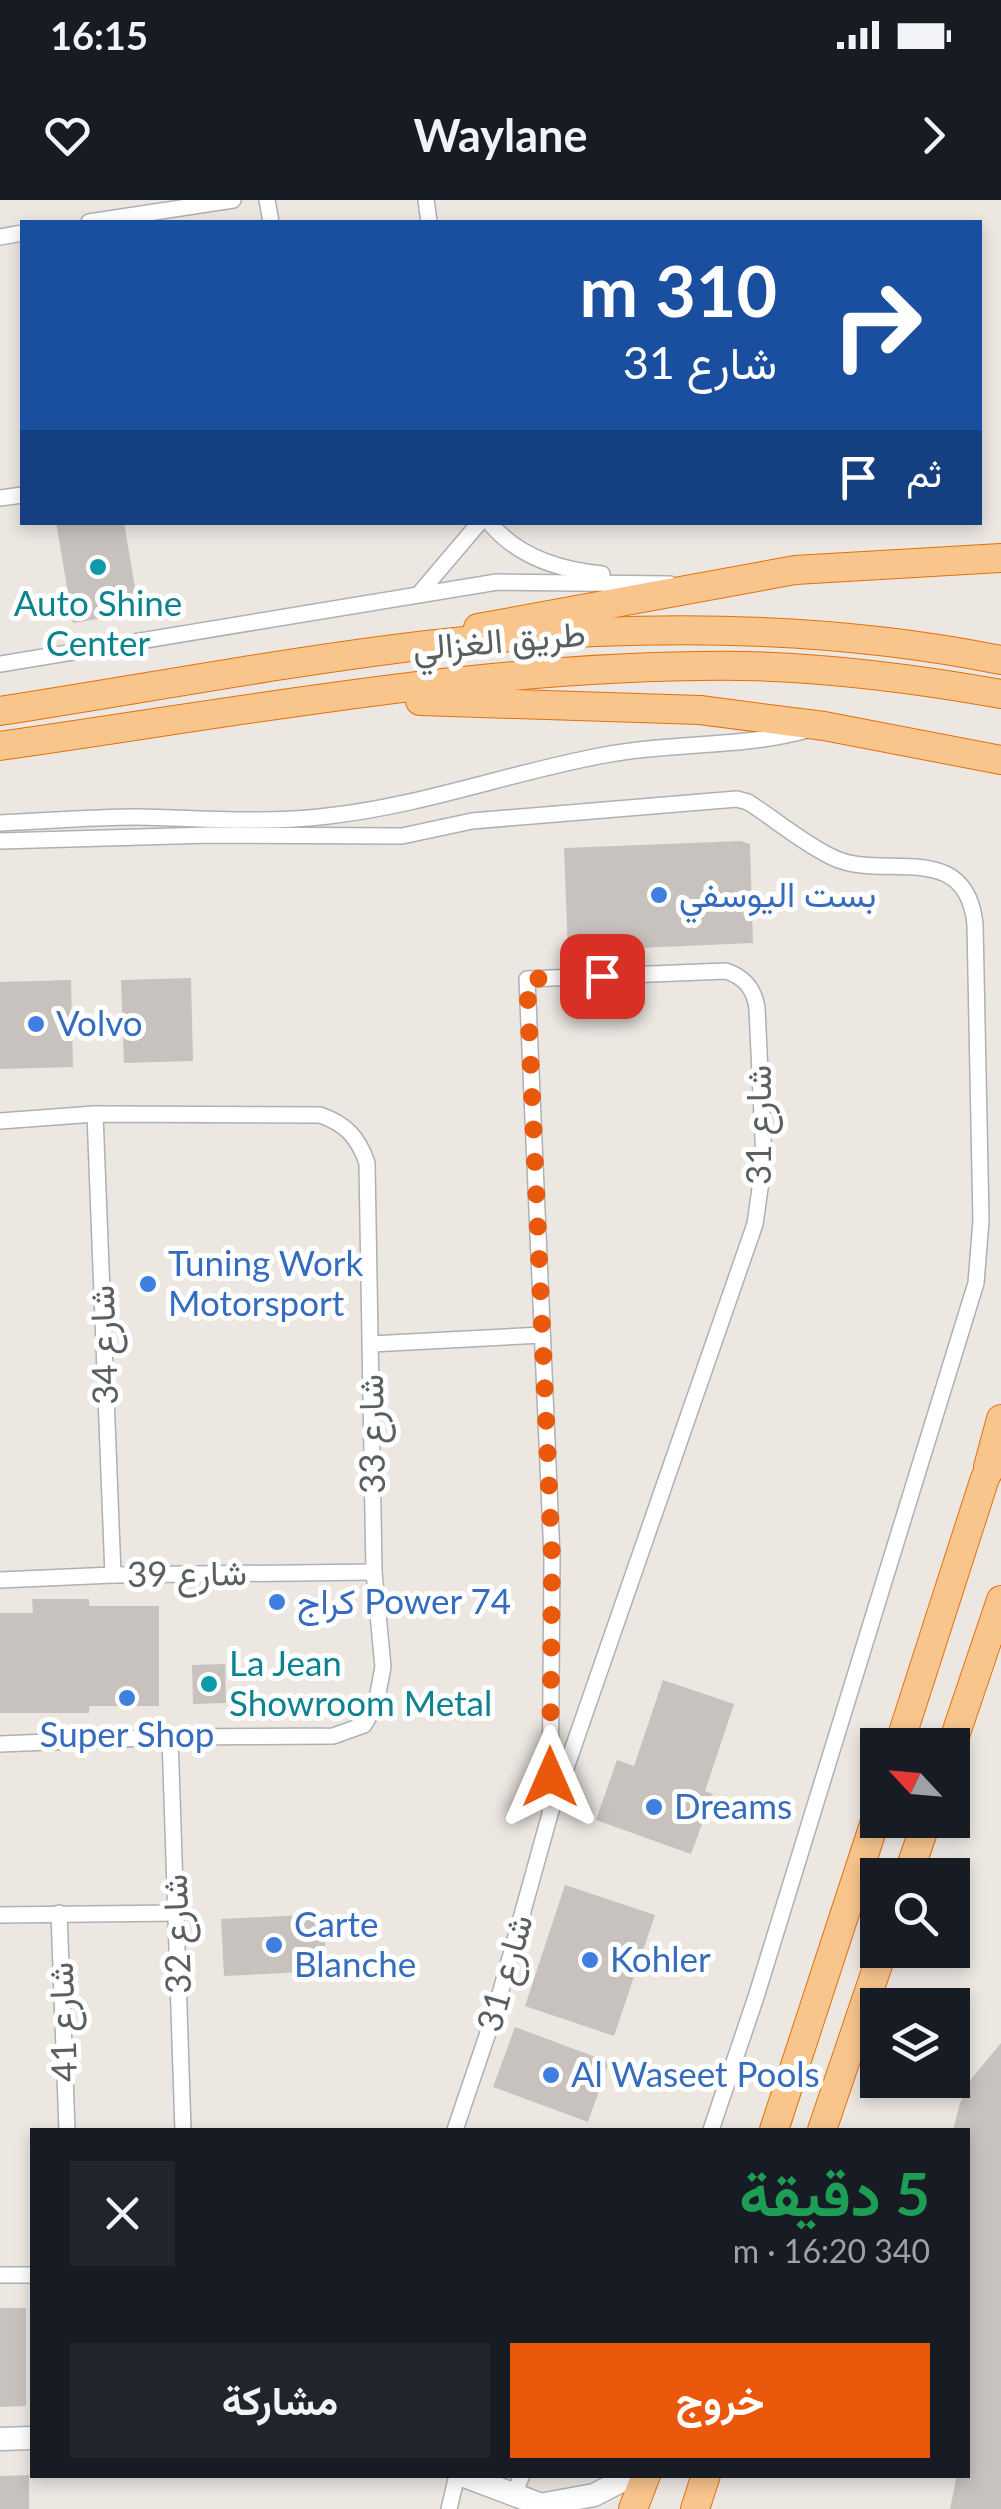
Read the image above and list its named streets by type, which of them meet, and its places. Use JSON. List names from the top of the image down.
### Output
{
  "streets": {
    "highway": ["طريق الغزالي"],
    "street": [
      "شارع 31",
      "شارع 34",
      "شارع 33",
      "شارع 39",
      "32 شارع",
      "شارع 41"
    ]
  },
  "crossings": [
    ["شارع 34", "شارع 33"],
    ["شارع 34", "شارع 39"],
    ["شارع 33", "شارع 39"],
    ["شارع 33", "32 شارع"]
  ],
  "places": [
    "Auto Shine Center",
    "بست اليوسفي",
    "Volvo",
    "Tuning Work Motorsport",
    "كراج Power 74",
    "La Jean Showroom Metal",
    "Super Shop",
    "Dreams",
    "Carte Blanche",
    "Kohler",
    "Al Waseet Pools"
  ],
  "north": "top left",
  "page": {
    "status": "16:15",
    "header": "Waylane",
    "turn": ["310 m", "شارع 31"],
    "then": "ثم",
    "heading": ["5 دقيقة", "340 m · 16:20"],
    "buttons": ["خروج", "مشاركة"]
  }
}
